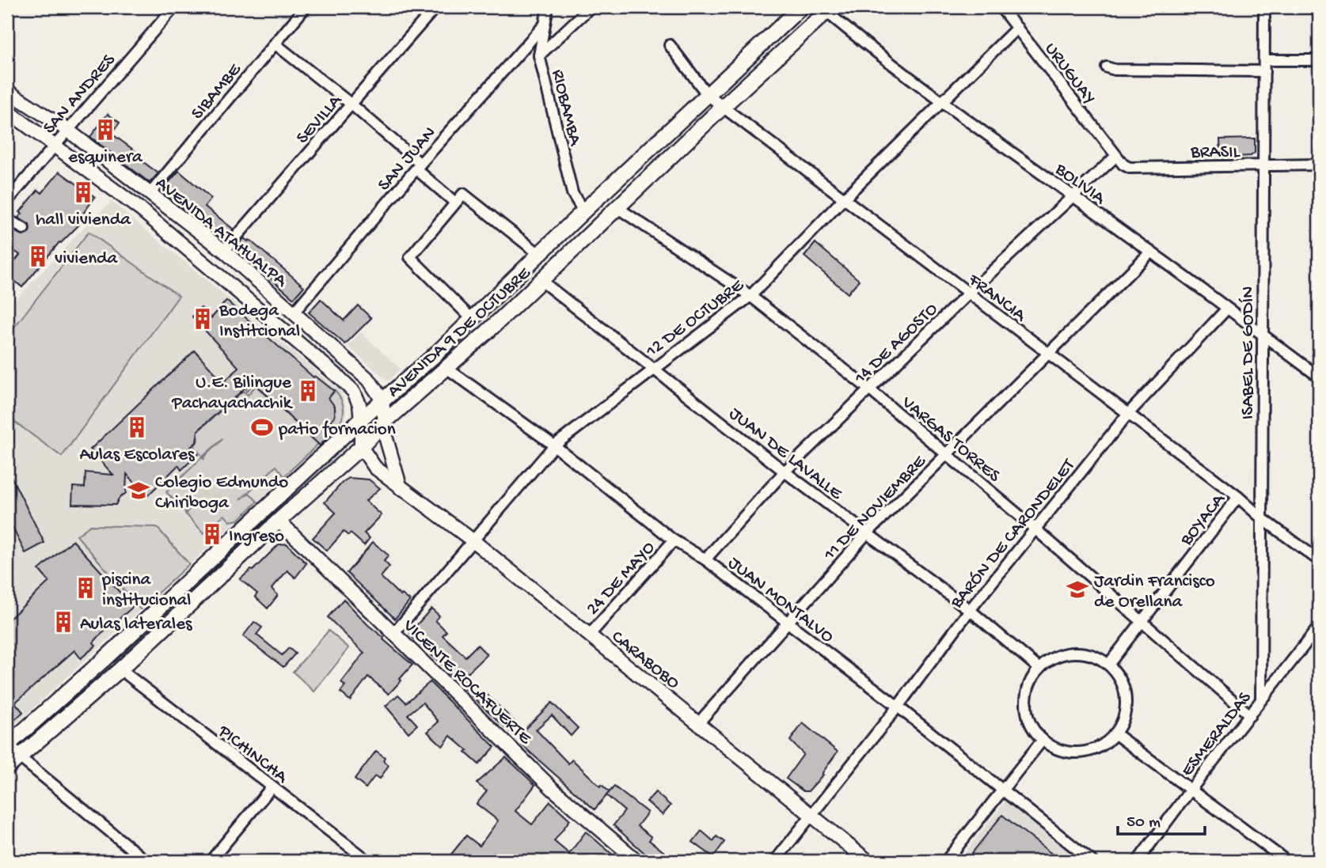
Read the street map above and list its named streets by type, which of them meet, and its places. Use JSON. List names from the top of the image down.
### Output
{
  "streets": {
    "main road": [
      "AVENIDA ATAHUALPA",
      "AVENIDA 9 DE OCTUBRE",
      "CARABOBO",
      "VICENTE ROCAFUERTE"
    ],
    "street": [
      "URUGUAY",
      "SIBAMBE",
      "SAN ANDRES",
      "RIOBAMBA",
      "SEVILLA",
      "BRASIL",
      "SAN JUAN",
      "BOLIVIA",
      "FRANCIA",
      "12 DE OCTUBRE",
      "14 DE AGOSTO",
      "ISABEL DE GODÍN",
      "VARGAS TORRES",
      "JUAN DE LAVALLE",
      "11 DE NOVIEMBRE",
      "BOYACA",
      "BARÓN DE CARONDELET",
      "24 DE MAYO",
      "JUAN MONTALVO",
      "ESMERALDAS",
      "PICHINCHA"
    ]
  },
  "crossings": [
    ["URUGUAY", "BRASIL"],
    ["URUGUAY", "12 DE OCTUBRE"],
    ["URUGUAY", "14 DE AGOSTO"],
    ["SIBAMBE", "AVENIDA ATAHUALPA"],
    ["SAN ANDRES", "AVENIDA ATAHUALPA"],
    ["RIOBAMBA", "SAN JUAN"],
    ["RIOBAMBA", "AVENIDA 9 DE OCTUBRE"],
    ["SEVILLA", "AVENIDA ATAHUALPA"],
    ["BRASIL", "14 DE AGOSTO"],
    ["BRASIL", "ISABEL DE GODÍN"],
    ["SAN JUAN", "AVENIDA ATAHUALPA"],
    ["BOLIVIA", "12 DE OCTUBRE"],
    ["BOLIVIA", "AVENIDA 9 DE OCTUBRE"],
    ["BOLIVIA", "14 DE AGOSTO"],
    ["BOLIVIA", "ISABEL DE GODÍN"],
    ["BOLIVIA", "11 DE NOVIEMBRE"],
    ["BOLIVIA", "BARÓN DE CARONDELET"],
    ["AVENIDA ATAHUALPA", "AVENIDA 9 DE OCTUBRE"],
    ["AVENIDA ATAHUALPA", "CARABOBO"],
    ["FRANCIA", "12 DE OCTUBRE"],
    ["FRANCIA", "AVENIDA 9 DE OCTUBRE"],
    ["FRANCIA", "14 DE AGOSTO"],
    ["FRANCIA", "ISABEL DE GODÍN"],
    ["FRANCIA", "11 DE NOVIEMBRE"],
    ["FRANCIA", "BOYACA"],
    ["FRANCIA", "BARÓN DE CARONDELET"],
    ["12 DE OCTUBRE", "VARGAS TORRES"],
    ["12 DE OCTUBRE", "JUAN DE LAVALLE"],
    ["12 DE OCTUBRE", "JUAN MONTALVO"],
    ["12 DE OCTUBRE", "CARABOBO"],
    ["12 DE OCTUBRE", "VICENTE ROCAFUERTE"],
    ["AVENIDA 9 DE OCTUBRE", "VARGAS TORRES"],
    ["AVENIDA 9 DE OCTUBRE", "JUAN DE LAVALLE"],
    ["AVENIDA 9 DE OCTUBRE", "JUAN MONTALVO"],
    ["AVENIDA 9 DE OCTUBRE", "CARABOBO"],
    ["AVENIDA 9 DE OCTUBRE", "VICENTE ROCAFUERTE"],
    ["AVENIDA 9 DE OCTUBRE", "PICHINCHA"],
    ["14 DE AGOSTO", "VARGAS TORRES"],
    ["14 DE AGOSTO", "JUAN DE LAVALLE"],
    ["14 DE AGOSTO", "JUAN MONTALVO"],
    ["ISABEL DE GODÍN", "ESMERALDAS"],
    ["VARGAS TORRES", "11 DE NOVIEMBRE"],
    ["VARGAS TORRES", "BOYACA"],
    ["VARGAS TORRES", "BARÓN DE CARONDELET"],
    ["VARGAS TORRES", "ESMERALDAS"],
    ["JUAN DE LAVALLE", "11 DE NOVIEMBRE"],
    ["JUAN DE LAVALLE", "BOYACA"],
    ["JUAN DE LAVALLE", "BARÓN DE CARONDELET"],
    ["11 DE NOVIEMBRE", "JUAN MONTALVO"],
    ["11 DE NOVIEMBRE", "CARABOBO"],
    ["BARÓN DE CARONDELET", "JUAN MONTALVO"],
    ["BARÓN DE CARONDELET", "CARABOBO"],
    ["24 DE MAYO", "JUAN MONTALVO"],
    ["24 DE MAYO", "CARABOBO"]
  ],
  "places": {
    "building": [
      "esquinera",
      "hall vivienda",
      "vivienda",
      "Bodega Institcional",
      "U.E. Bilingue Pachayachachik",
      "Aulas Escolares",
      "Ingreso",
      "piscina institucional",
      "Aulas laterales"
    ],
    "sports": ["patio formacion"],
    "school or university": ["Colegio Edmundo Chiriboga", "Jardin Francisco de Orellana"]
  },
  "scale_bar": "50 m"
}
